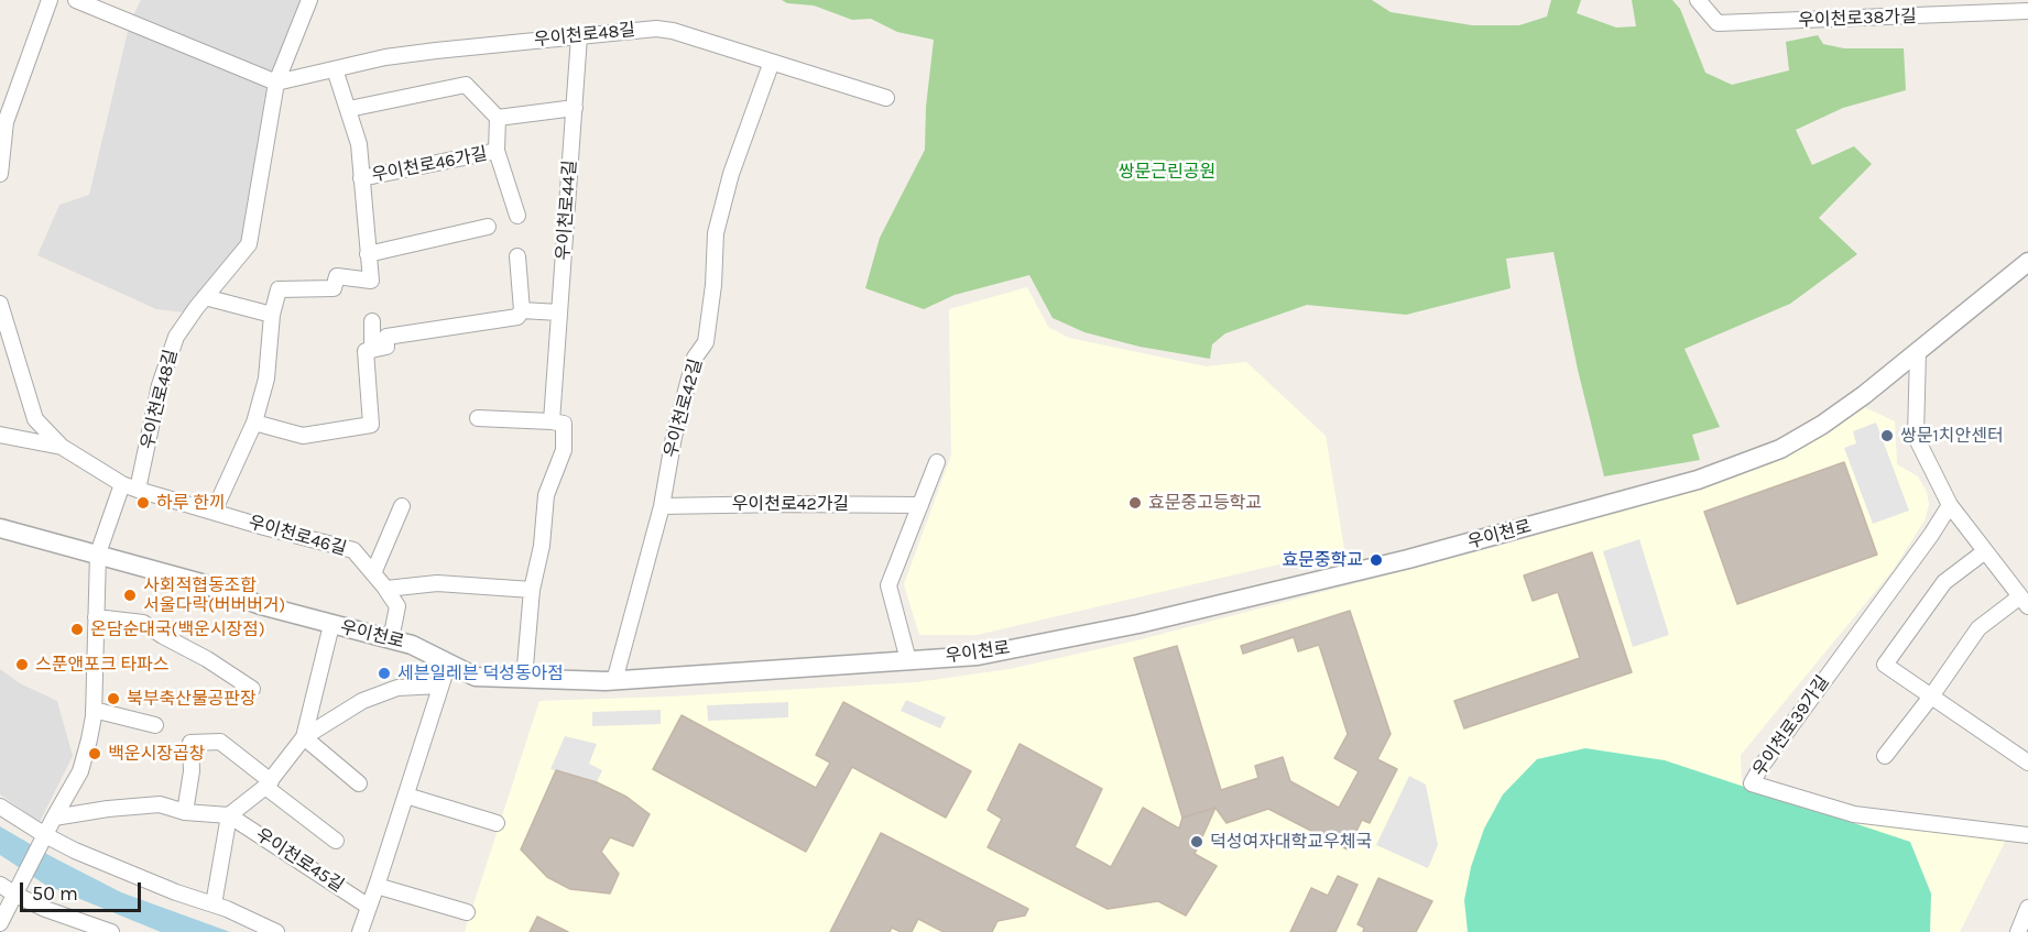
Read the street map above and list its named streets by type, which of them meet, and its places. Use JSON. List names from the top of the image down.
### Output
{
  "streets": {
    "street": [
      "우이천로38가길",
      "우이천로48길",
      "우이천로46가길",
      "우이천로44길",
      "우이천로42길",
      "우이천로42가길",
      "우이천로",
      "우이천로46길",
      "우이천로39가길",
      "우이천로45길"
    ]
  },
  "crossings": [
    ["우이천로48길", "우이천로46가길"],
    ["우이천로48길", "우이천로44길"],
    ["우이천로48길", "우이천로42길"],
    ["우이천로48길", "우이천로46길"],
    ["우이천로46가길", "우이천로46길"],
    ["우이천로42길", "우이천로42가길"],
    ["우이천로42길", "우이천로"],
    ["우이천로", "우이천로46길"]
  ],
  "parks": ["쌍문근린공원"],
  "places": [
    "쌍문1치안센터",
    "하루 한끼",
    "효문중고등학교",
    "효문중학교",
    "사회적협동조합 서울다락(버버버거)",
    "온담순대국(백운시장점)",
    "스푼앤포크 타파스",
    "세븐일레븐 덕성동아점",
    "북부축산물공판장",
    "백운시장곱창",
    "덕성여자대학교우체국"
  ],
  "scale_bar": "50 m"
}
